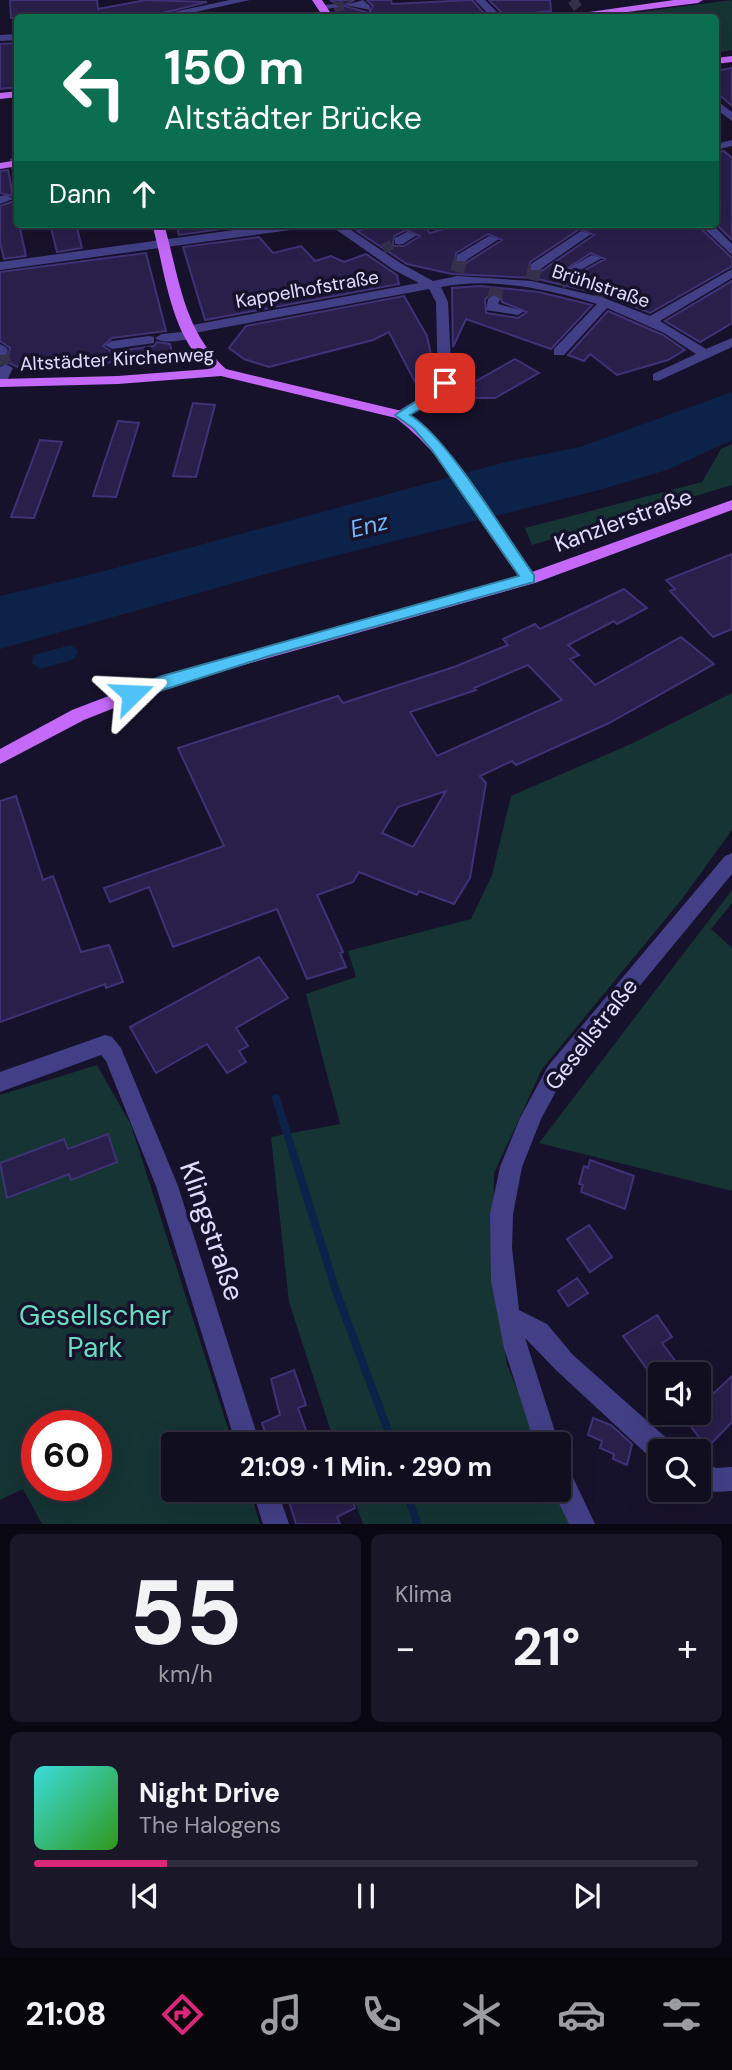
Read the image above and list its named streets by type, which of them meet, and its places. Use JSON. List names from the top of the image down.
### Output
{
  "streets": {
    "main road": ["Altstädter Kirchenweg", "Kanzlerstraße"],
    "street": [
      "Brühlstraße",
      "Kappelhofstraße",
      "Gesellstraße",
      "Klingstraße"
    ]
  },
  "crossings": [
    ["Brühlstraße", "Kappelhofstraße"],
    ["Altstädter Kirchenweg", "Kanzlerstraße"]
  ],
  "water": ["Enz"],
  "parks": ["Gesellscher Park"],
  "page": {
    "turn": ["150 m", "Altstädter Brücke"],
    "then": "Dann",
    "limit": "60",
    "trip": "21:09 · 1 Min. · 290 m",
    "tile": [
      ["55", "km/h"],
      "Klima"
    ],
    "heat": ["−", "21°", "+"],
    "song": ["Night Drive", "The Halogens"],
    "tabs": "21:08"
  }
}
